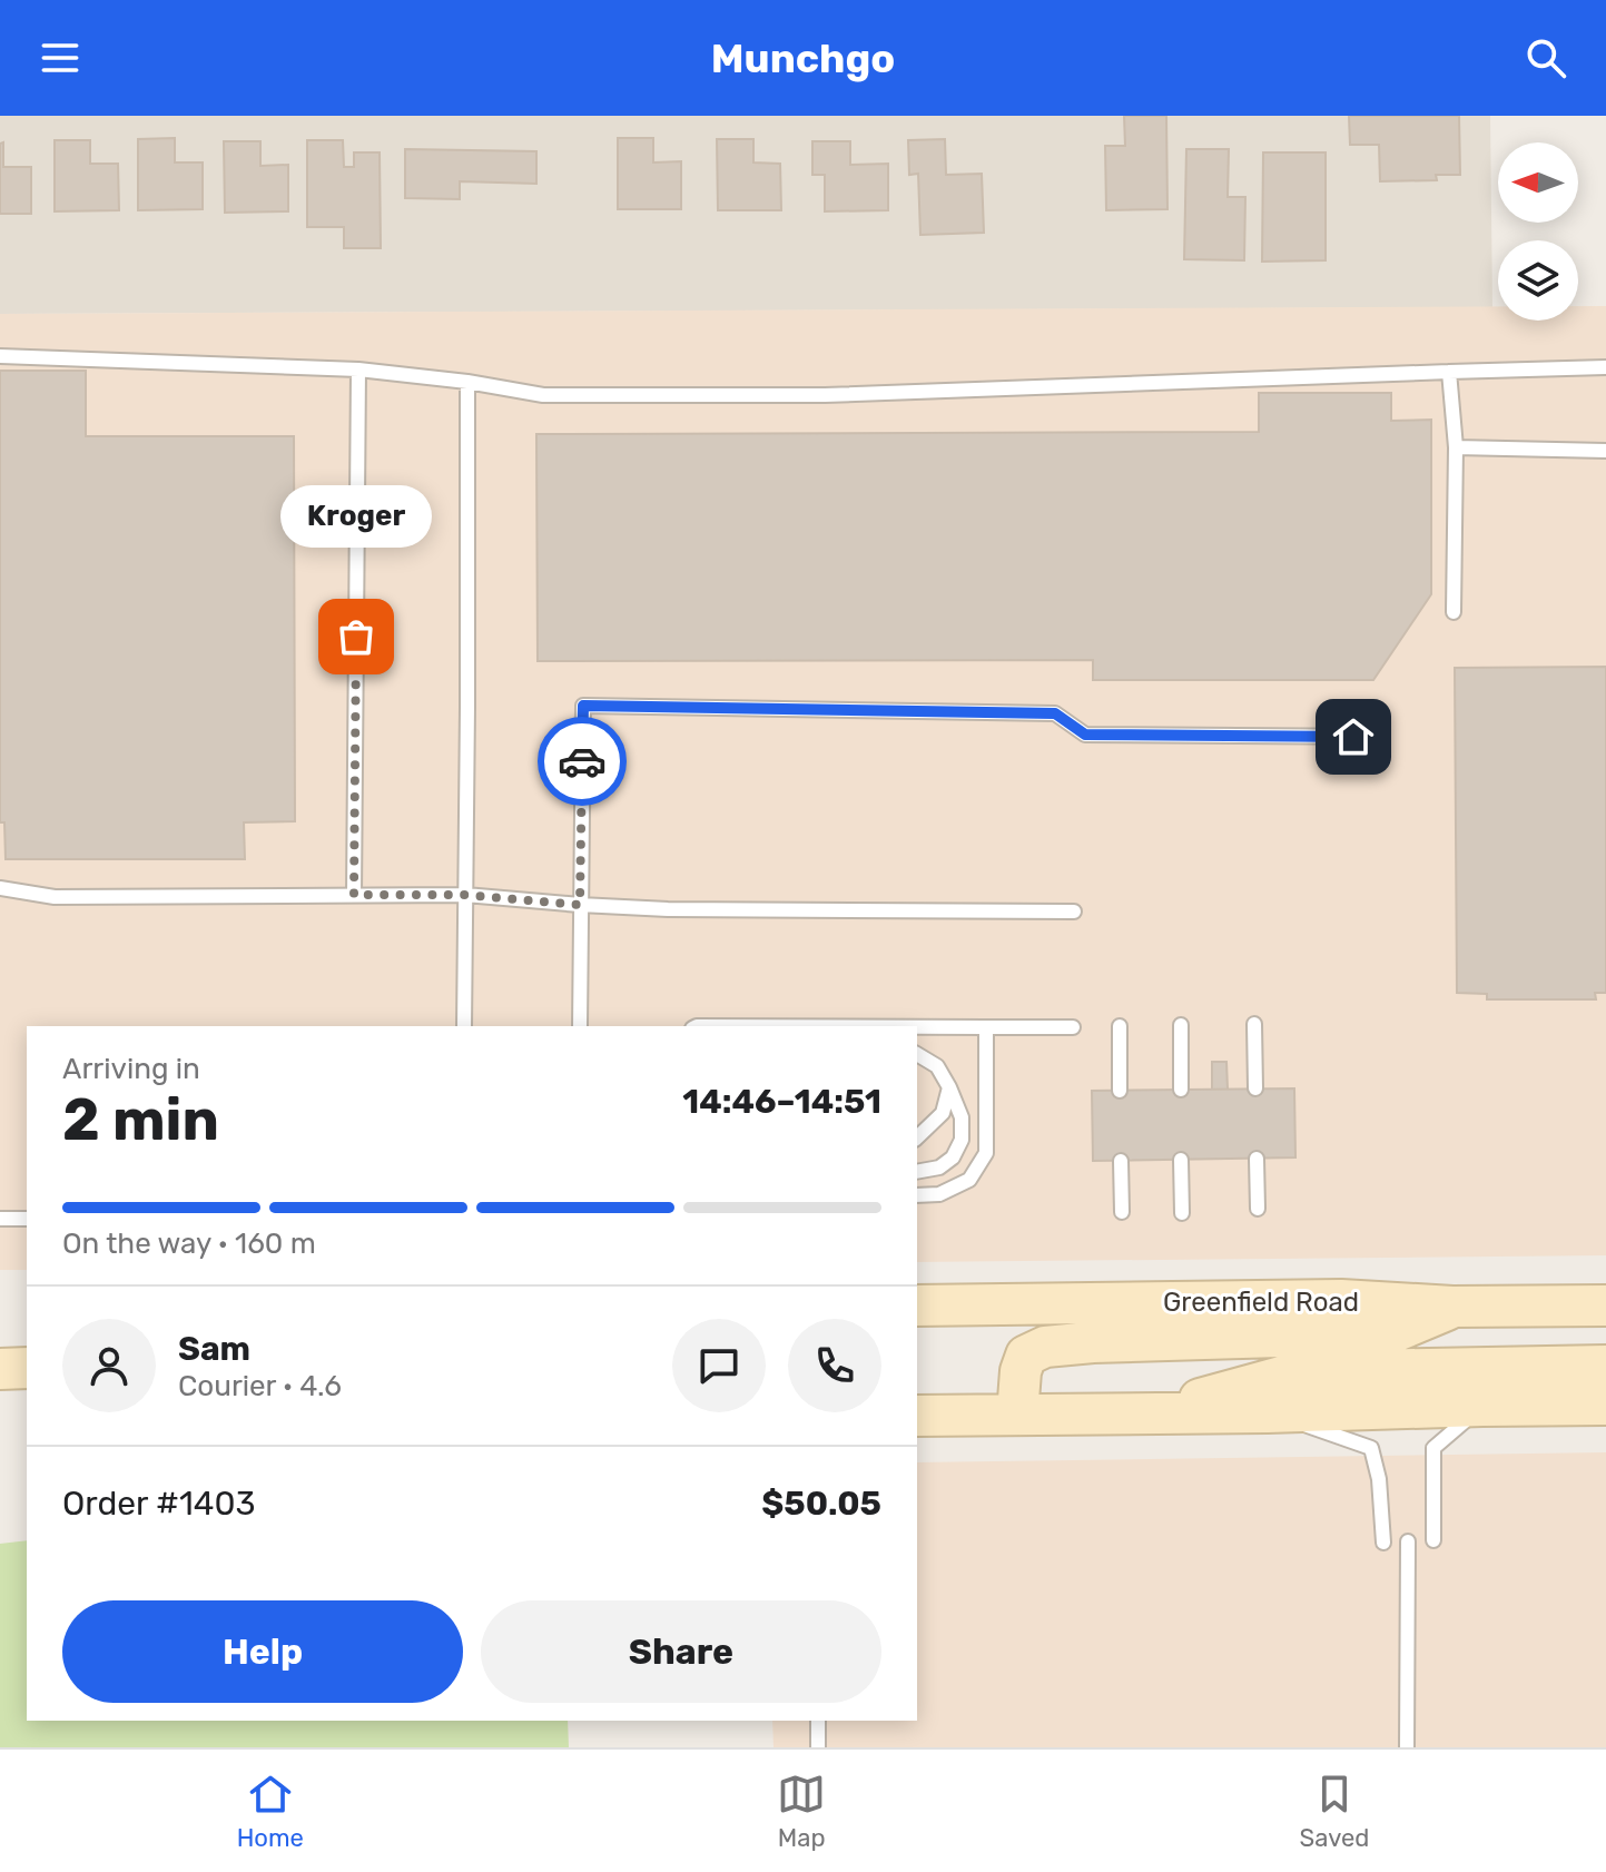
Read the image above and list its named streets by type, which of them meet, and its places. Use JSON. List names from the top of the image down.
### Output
{
  "streets": {
    "main road": ["Greenfield Road"]
  },
  "places": ["Kroger"],
  "north": "left",
  "page": {
    "header": "Munchgo",
    "bubble": "Kroger",
    "heading": ["2 min", "Arriving in", "14:46–14:51"],
    "panel": [
      "Sam",
      "Courier · 4.6",
      "Order #1403",
      "$50.05"
    ],
    "bar": "On the way · 160 m",
    "buttons": ["Help", "Share"],
    "tabs": ["Home", "Map", "Saved"]
  }
}
